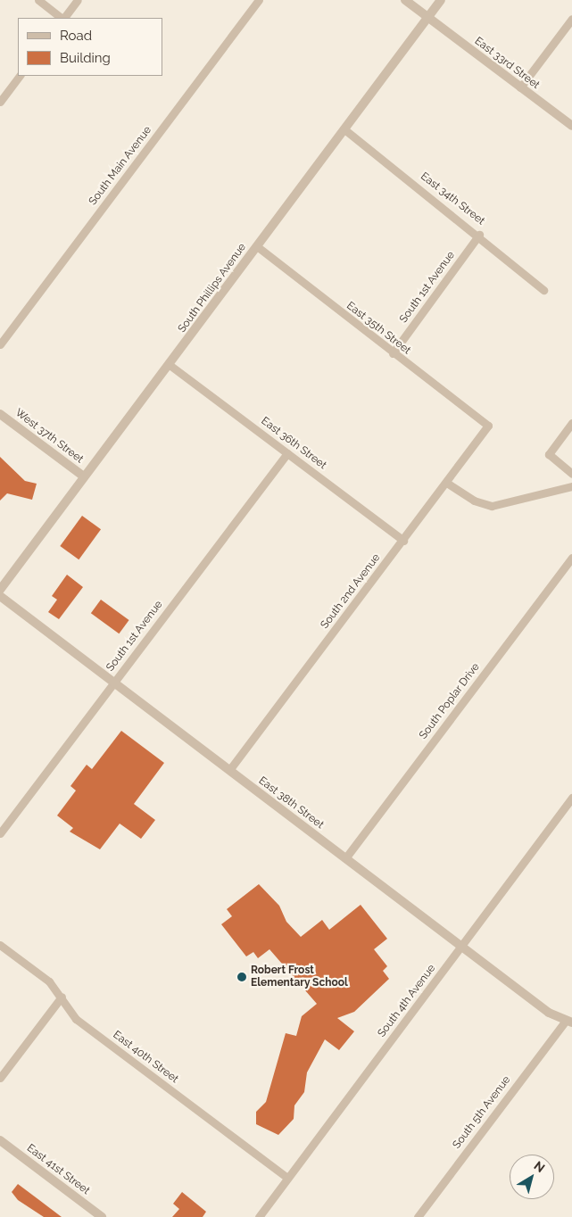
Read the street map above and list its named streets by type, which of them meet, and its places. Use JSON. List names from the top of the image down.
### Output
{
  "streets": {
    "street": [
      "East 33rd Street",
      "South Main Avenue",
      "East 34th Street",
      "South 1st Avenue",
      "South Phillips Avenue",
      "East 35th Street",
      "West 37th Street",
      "East 36th Street",
      "South 2nd Avenue",
      "South Poplar Drive",
      "East 38th Street",
      "South 4th Avenue",
      "East 40th Street",
      "South 5th Avenue",
      "East 41st Street"
    ]
  },
  "crossings": [
    ["East 33rd Street", "South Phillips Avenue"],
    ["East 34th Street", "South 1st Avenue"],
    ["East 34th Street", "South Phillips Avenue"],
    ["South 1st Avenue", "East 35th Street"],
    ["South 1st Avenue", "East 36th Street"],
    ["South 1st Avenue", "East 38th Street"],
    ["South Phillips Avenue", "East 35th Street"],
    ["South Phillips Avenue", "West 37th Street"],
    ["South Phillips Avenue", "East 36th Street"],
    ["East 35th Street", "South 2nd Avenue"],
    ["East 36th Street", "South 2nd Avenue"],
    ["South 2nd Avenue", "East 38th Street"],
    ["South Poplar Drive", "East 38th Street"],
    ["East 38th Street", "South 4th Avenue"],
    ["East 38th Street", "South 5th Avenue"],
    ["South 4th Avenue", "East 40th Street"]
  ],
  "places": ["Robert Frost Elementary School"],
  "legend": ["Road", "Building"],
  "north": "top right"
}
